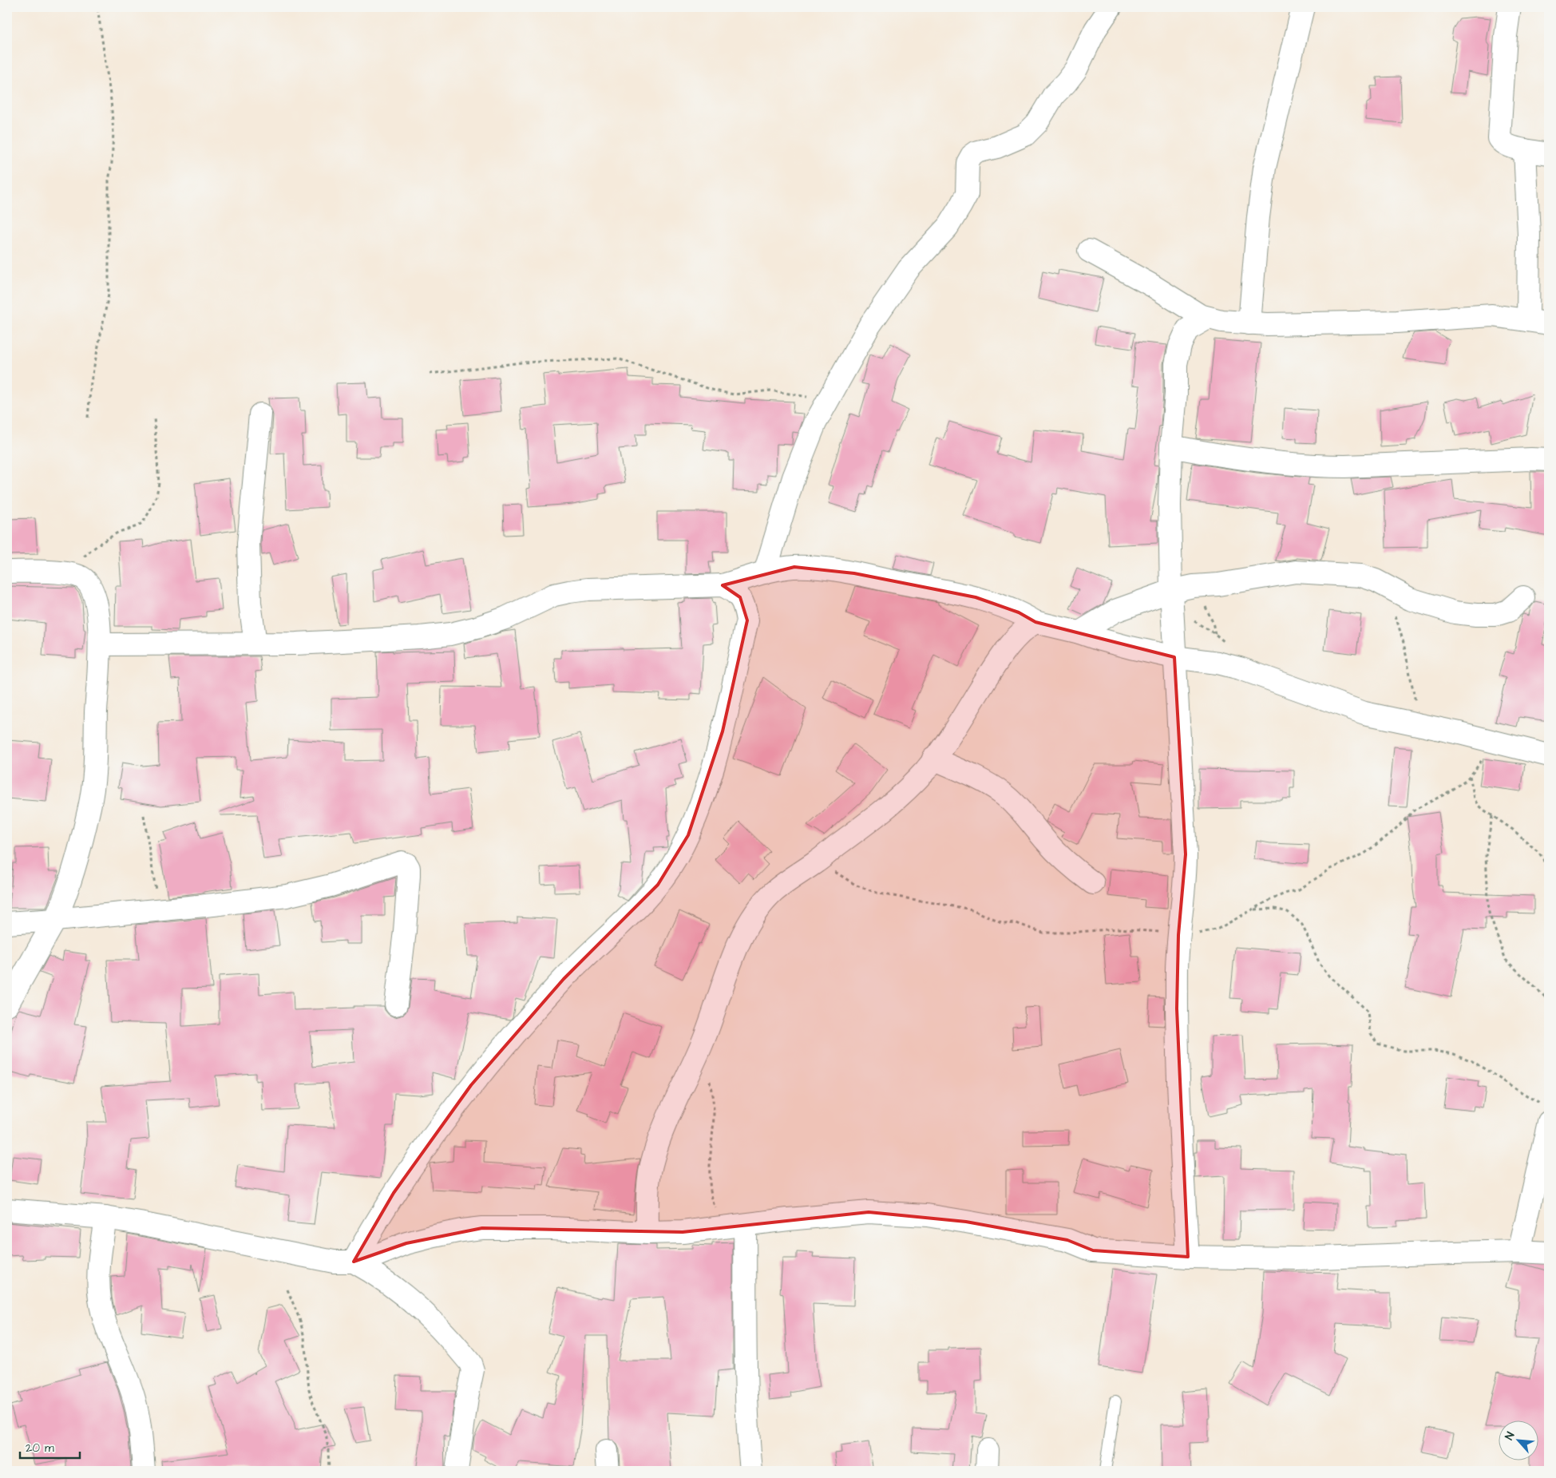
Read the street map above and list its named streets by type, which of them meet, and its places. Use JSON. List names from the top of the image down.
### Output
{
  "scale_bar": "20 m",
  "north": "top left"
}
